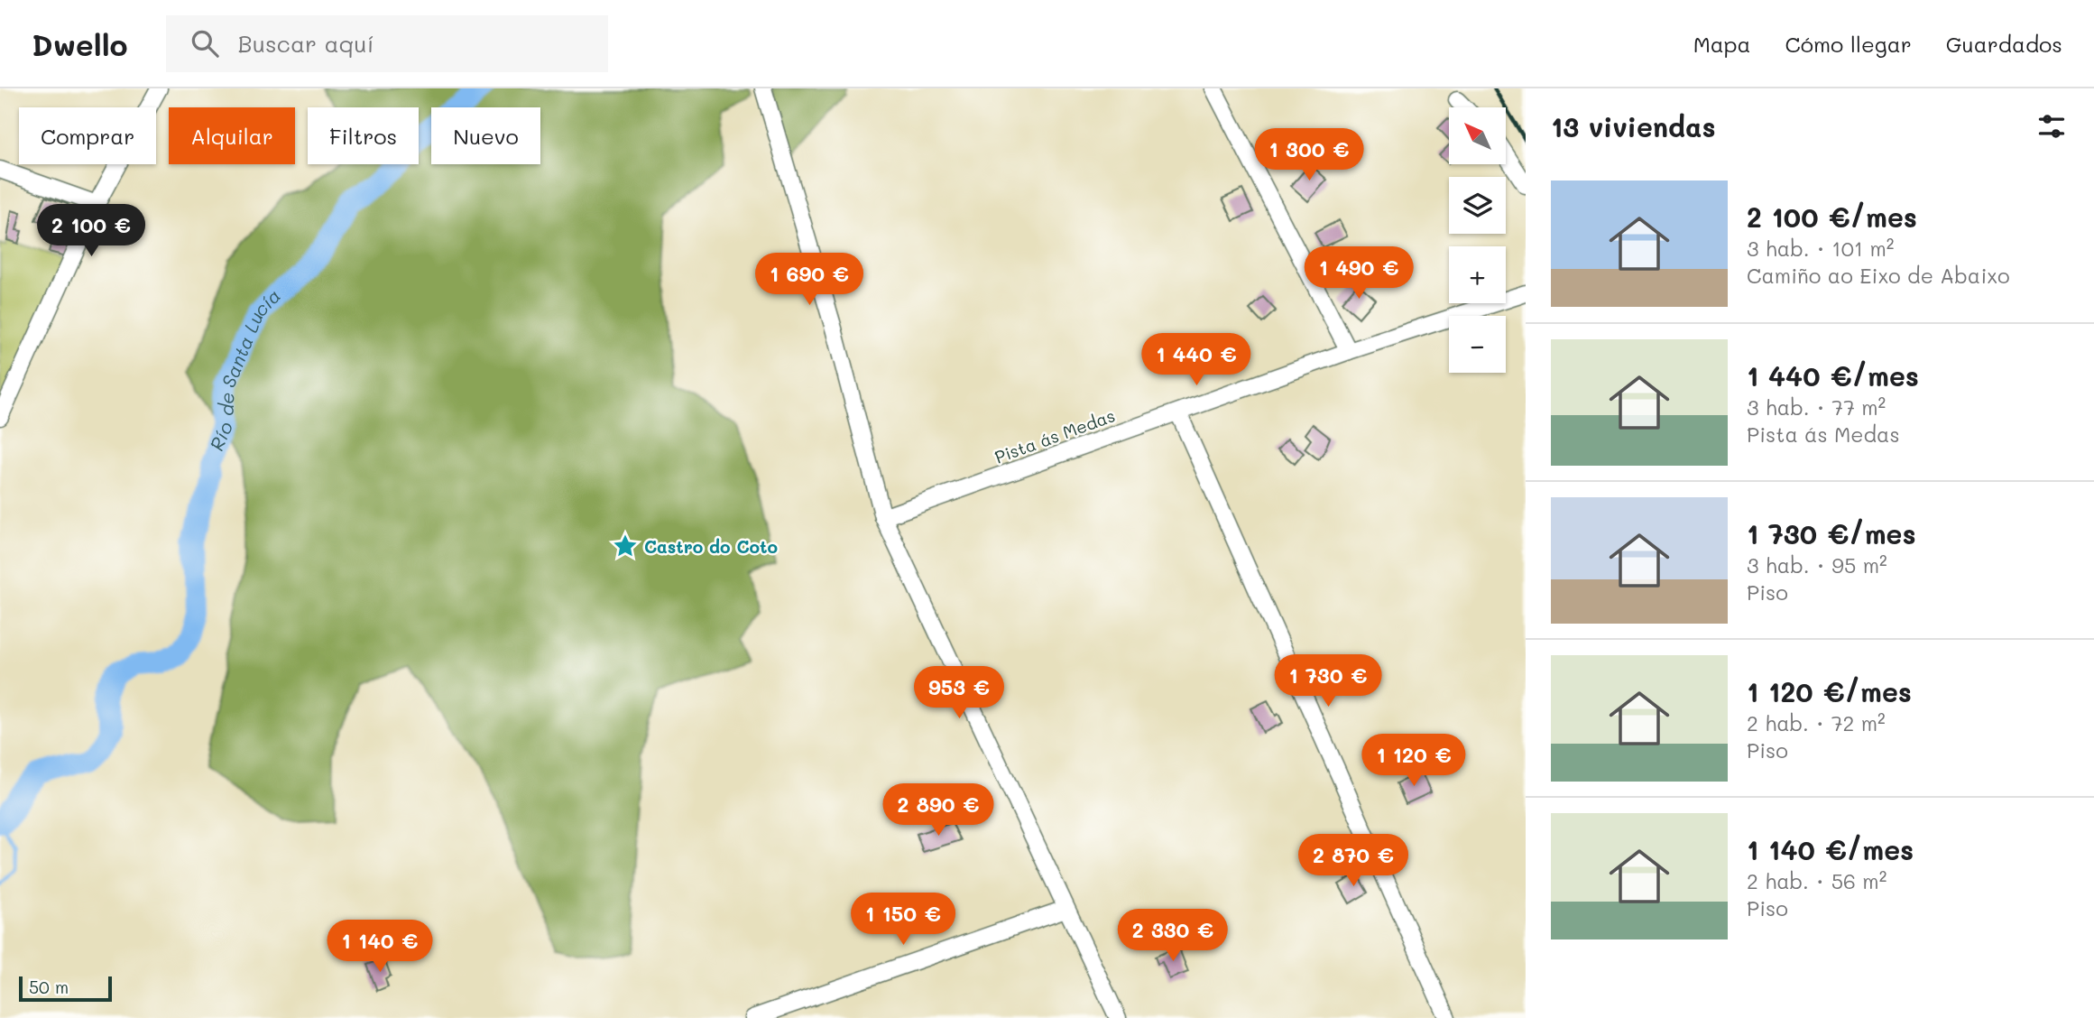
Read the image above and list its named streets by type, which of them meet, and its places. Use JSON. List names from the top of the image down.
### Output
{
  "streets": {
    "street": ["Pista ás Medas"]
  },
  "water": ["Río de Santa Lucía"],
  "places": {
    "place": ["Castro do Coto"]
  },
  "scale_bar": "50 m",
  "north": "top left",
  "page": {
    "header": "Dwello",
    "search": "Buscar aquí",
    "nav": ["Mapa", "Cómo llegar", "Guardados"],
    "heading": "13 viviendas",
    "map_buttons": ["+", "−"],
    "chip": [
      "Comprar",
      "Alquilar",
      "Filtros",
      "Nuevo"
    ],
    "price": [
      "1 300 €",
      "2 100 €",
      "1 490 €",
      "1 690 €",
      "1 440 €",
      "1 730 €",
      "953 €",
      "1 120 €",
      "2 890 €",
      "2 870 €",
      "1 150 €",
      "2 330 €",
      "1 140 €"
    ],
    "list": [
      {
        "name": "2 100 €/mes",
        "note": "3 hab. · 101 m² · Camiño ao Eixo de Abaixo"
      },
      {
        "name": "1 440 €/mes",
        "note": "3 hab. · 77 m² · Pista ás Medas"
      },
      {
        "name": "1 730 €/mes",
        "note": "3 hab. · 95 m² · Piso"
      },
      {
        "name": "1 120 €/mes",
        "note": "2 hab. · 72 m² · Piso"
      },
      {
        "name": "1 140 €/mes",
        "note": "2 hab. · 56 m² · Piso"
      }
    ],
    "scale": "50 m"
  }
}
